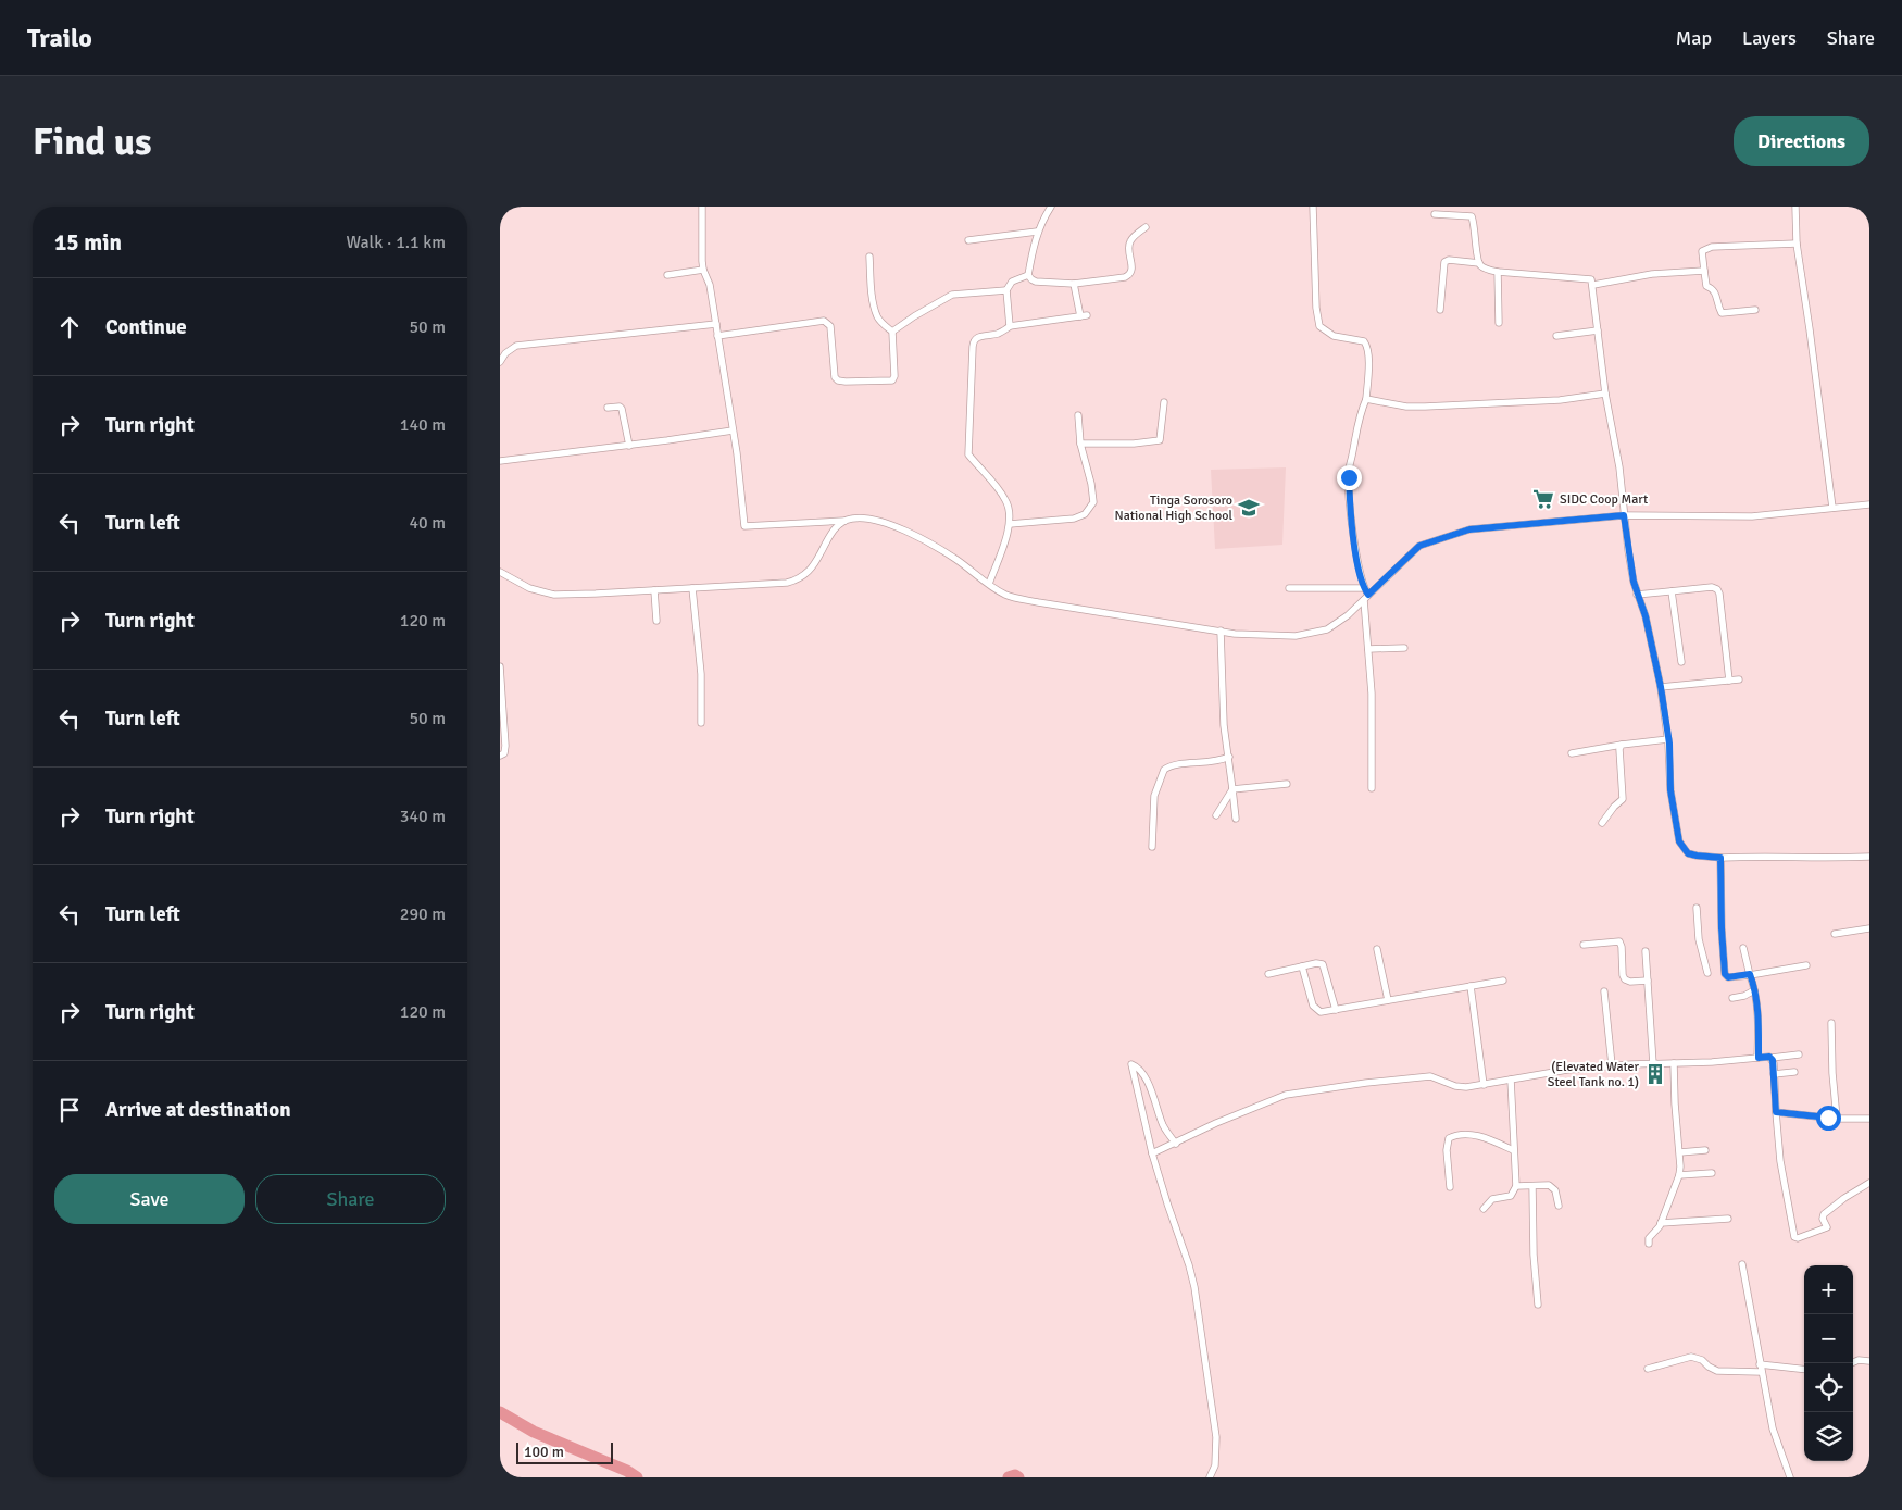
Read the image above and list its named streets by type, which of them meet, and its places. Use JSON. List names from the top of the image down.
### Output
{
  "places": {
    "supermarket": ["SIDC Coop Mart"],
    "school or university": ["Tinga Sorosoro National High School"],
    "building": ["(Elevated Water Steel Tank no. 1)"]
  },
  "scale_bar": "100 m",
  "page": {
    "header": "Trailo",
    "nav": ["Map", "Layers", "Share"],
    "buttons": [
      "Directions",
      ["Save", "Share"]
    ],
    "title": "Find us",
    "heading": ["15 min", "Walk · 1.1 km"],
    "list": [
      ["Continue", "50 m"],
      ["Turn right", "140 m"],
      ["Turn left", "40 m"],
      ["Turn right", "120 m"],
      ["Turn left", "50 m"],
      ["Turn right", "340 m"],
      ["Turn left", "290 m"],
      ["Turn right", "120 m"],
      "Arrive at destination"
    ],
    "map_buttons": ["+", "−"],
    "scale": "100 m"
  }
}
